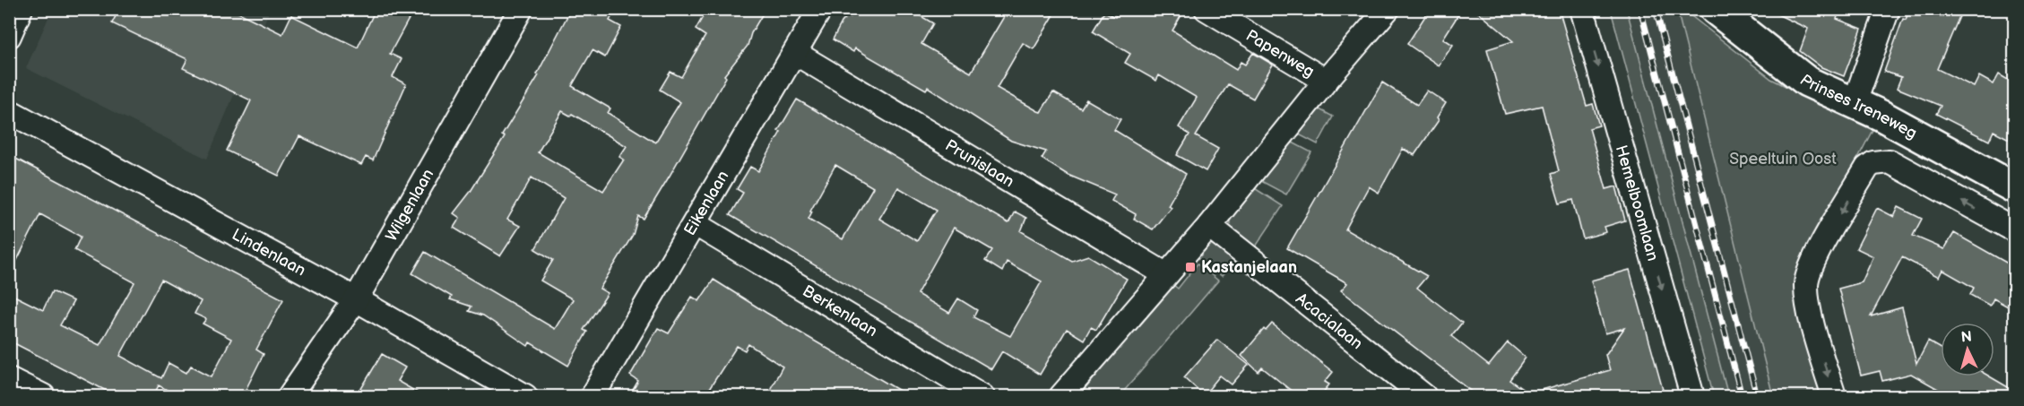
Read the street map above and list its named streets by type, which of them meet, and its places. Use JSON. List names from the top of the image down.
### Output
{
  "streets": {
    "main road": ["Prinses Ireneweg"],
    "street": [
      "Papenweg",
      "Prunislaan",
      "Hemelboomlaan",
      "Eikenlaan",
      "Wilgenlaan",
      "Lindenlaan",
      "Berkenlaan",
      "Acacialaan"
    ]
  },
  "crossings": [
    ["Prunislaan", "Eikenlaan"],
    ["Eikenlaan", "Berkenlaan"],
    ["Wilgenlaan", "Lindenlaan"]
  ],
  "one_way": ["Hemelboomlaan"],
  "parks": ["Speeltuin Oost"],
  "places": {
    "transit": ["Kastanjelaan"]
  },
  "north": "top"
}
